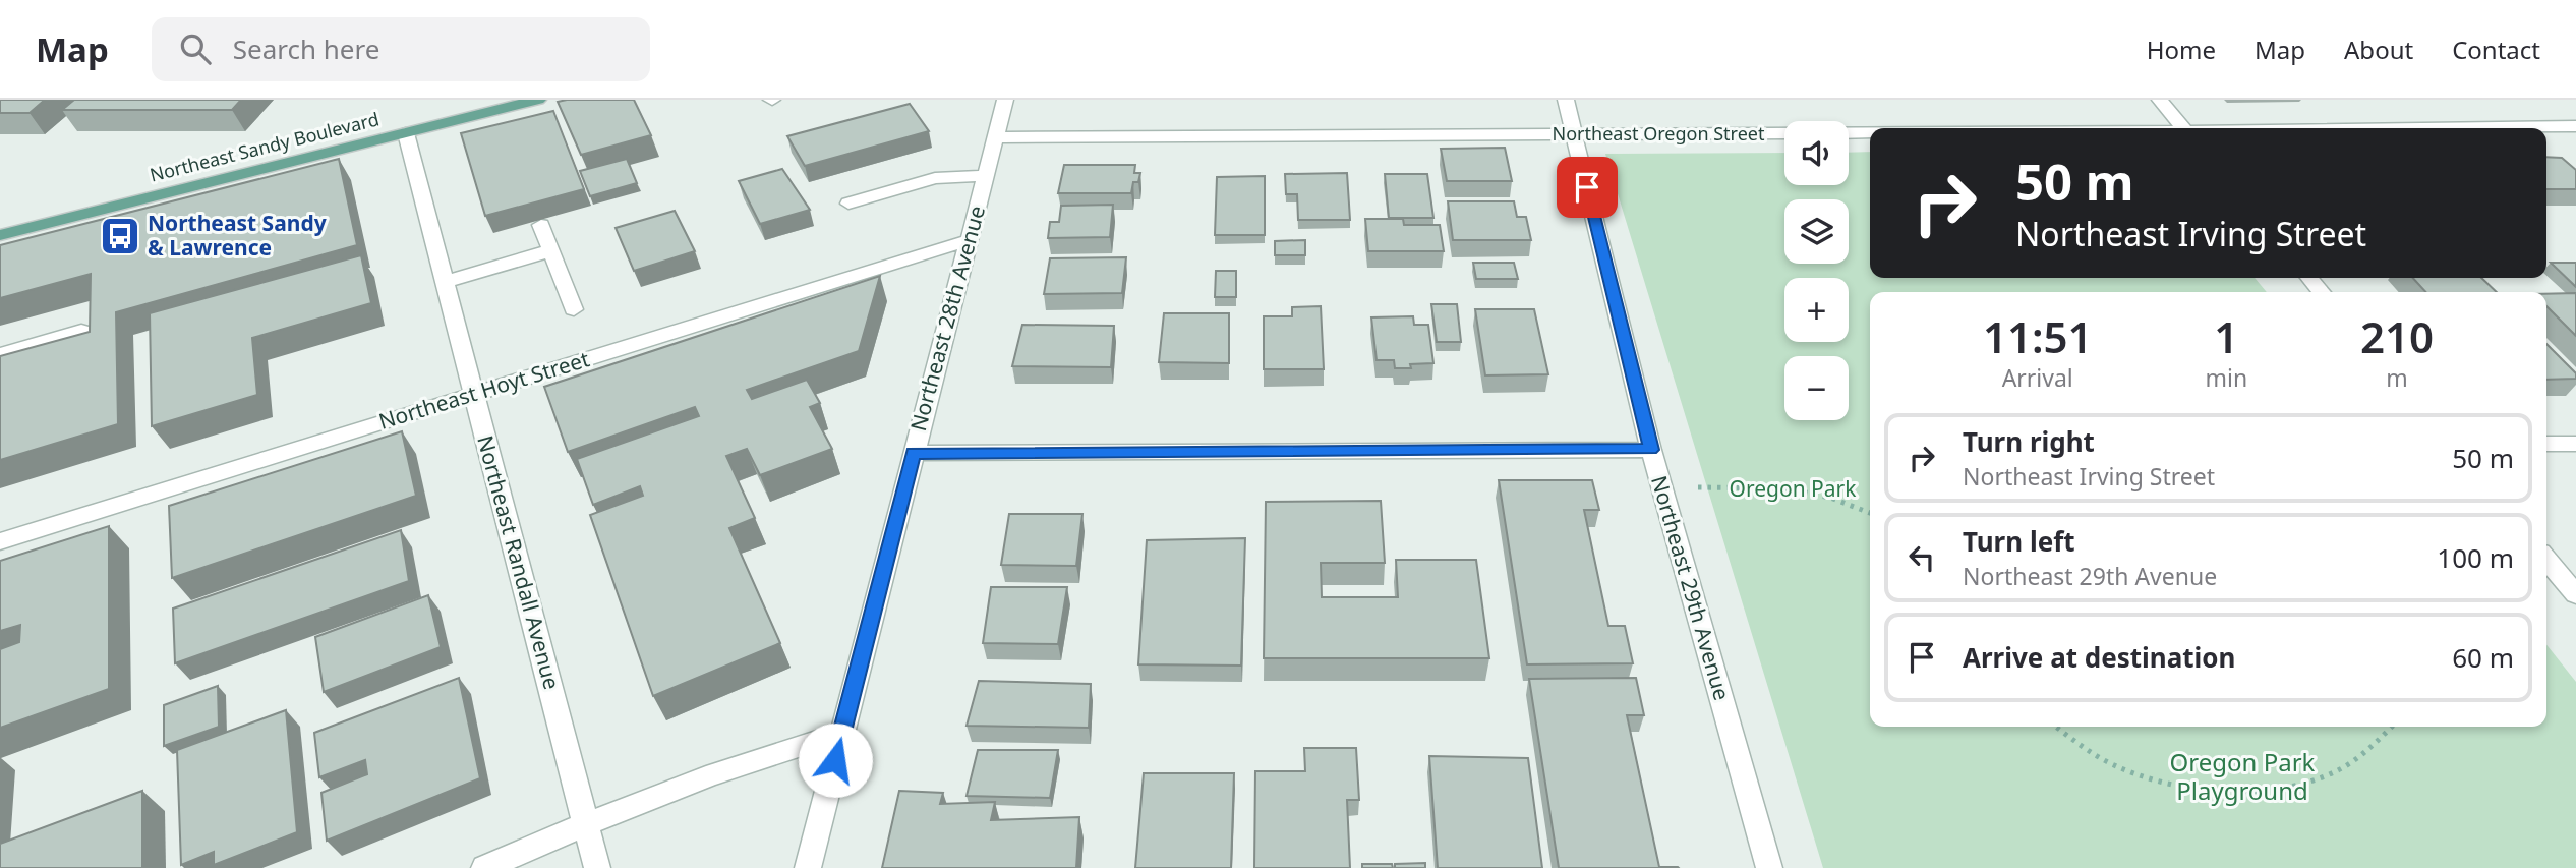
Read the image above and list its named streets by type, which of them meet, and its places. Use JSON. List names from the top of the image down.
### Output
{
  "streets": {
    "main road": ["Northeast Sandy Boulevard"],
    "street": [
      "Northeast Oregon Street",
      "Northeast 28th Avenue",
      "Northeast Hoyt Street",
      "Northeast Randall Avenue",
      "Northeast 29th Avenue"
    ]
  },
  "crossings": [
    ["Northeast Oregon Street", "Northeast 28th Avenue"],
    ["Northeast Oregon Street", "Northeast 29th Avenue"],
    ["Northeast Sandy Boulevard", "Northeast Randall Avenue"],
    ["Northeast 28th Avenue", "Northeast Hoyt Street"],
    ["Northeast Hoyt Street", "Northeast Randall Avenue"]
  ],
  "parks": ["Oregon Park", "Oregon Park Playground"],
  "places": {
    "bus stop": ["Northeast Sandy & Lawrence"]
  },
  "page": {
    "header": "Map",
    "search": "Search here",
    "nav": [
      "Home",
      "Map",
      "About",
      "Contact"
    ],
    "map_buttons": ["+", "−"],
    "turn": ["50 m", "Northeast Irving Street"],
    "eta": [
      "11:51",
      "Arrival",
      "1",
      "min",
      "210",
      "m"
    ],
    "list": [
      {
        "name": "Turn right",
        "note": "Northeast Irving Street",
        "value": "50 m"
      },
      {
        "name": "Turn left",
        "note": "Northeast 29th Avenue",
        "value": "100 m"
      },
      {
        "name": "Arrive at destination",
        "value": "60 m"
      }
    ]
  }
}
